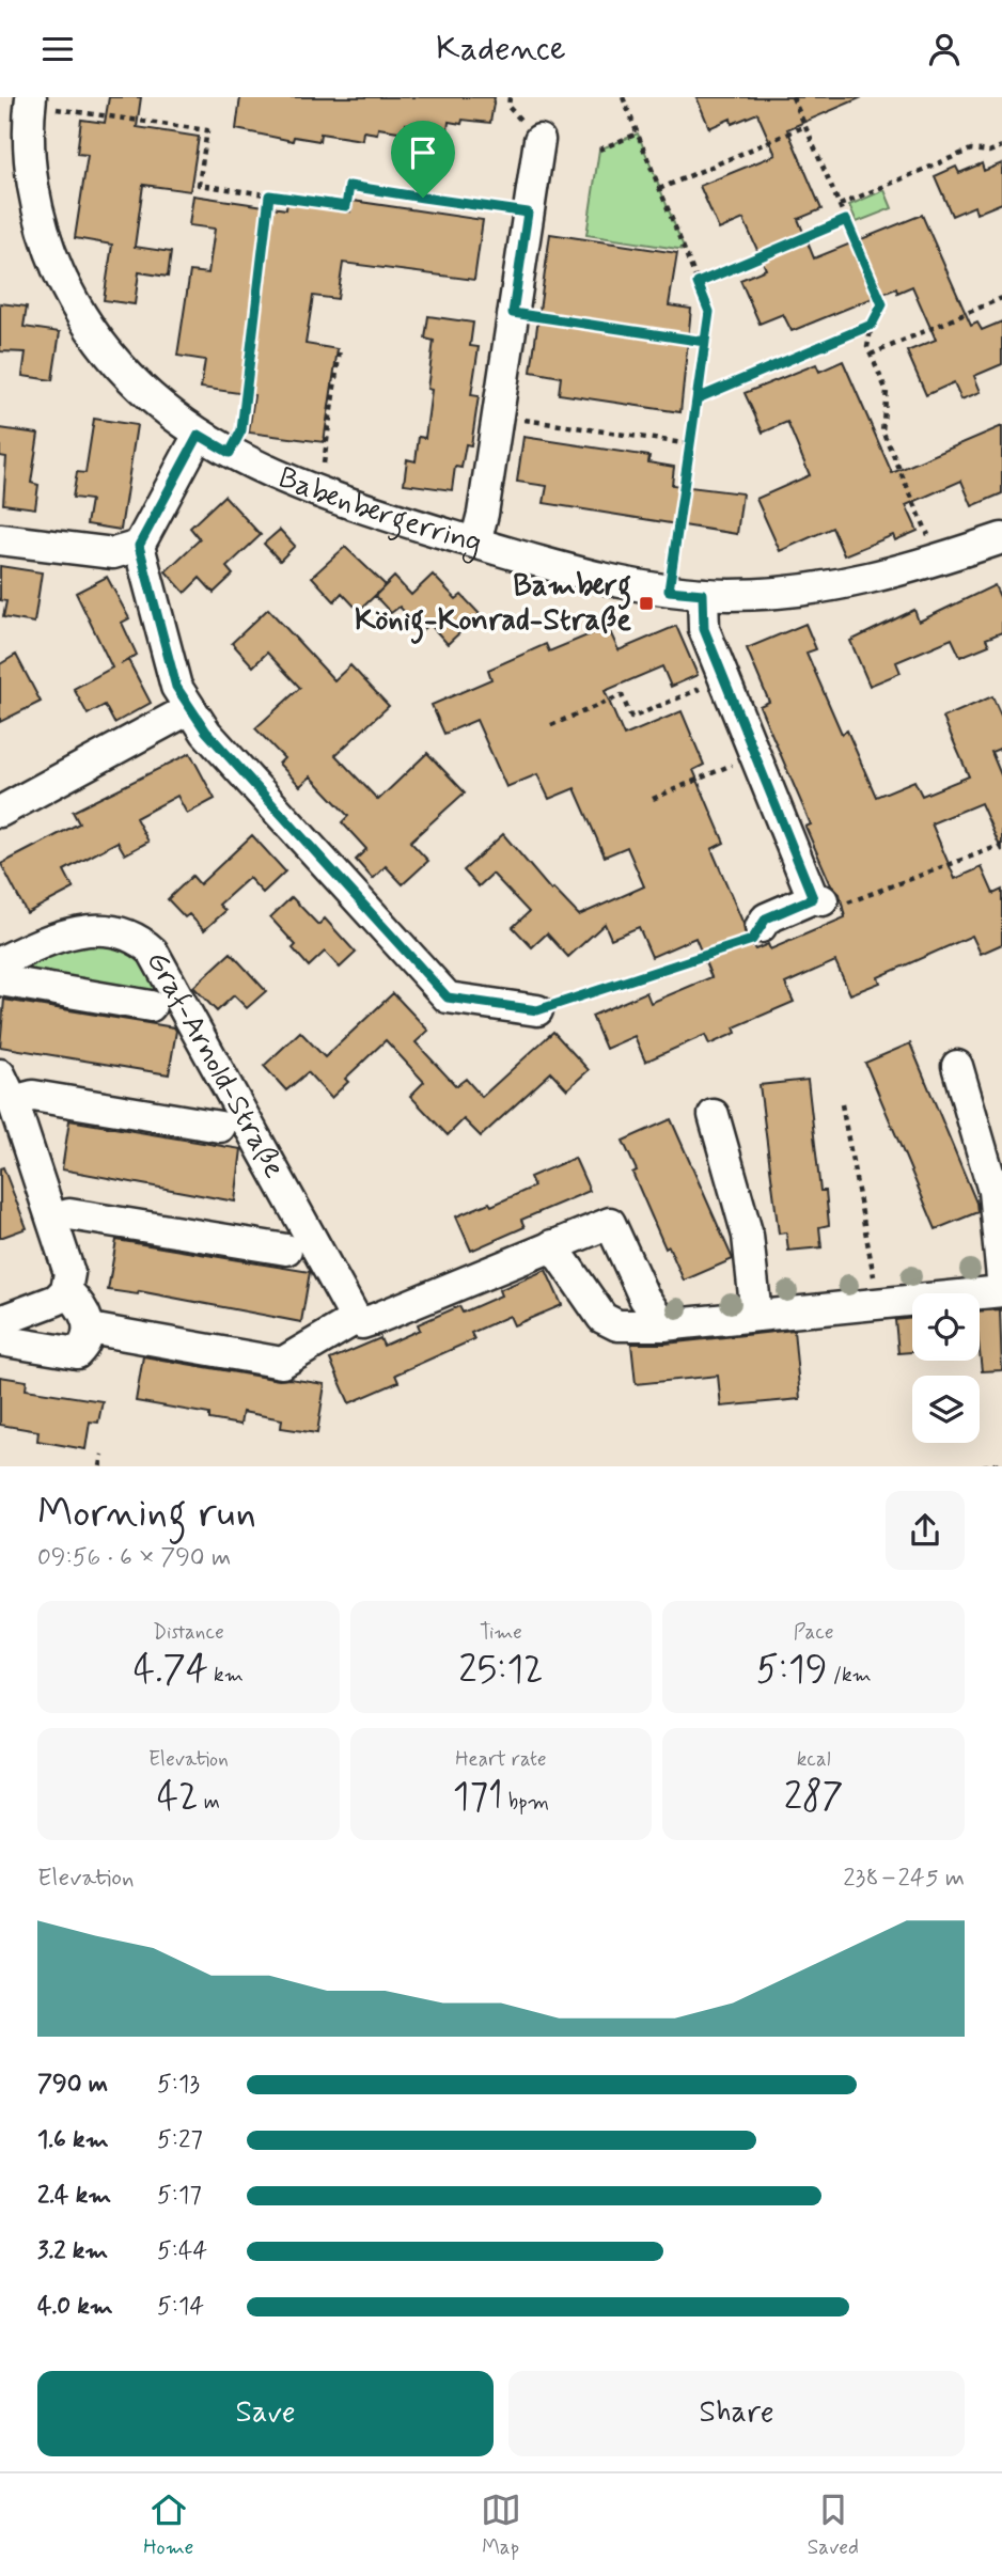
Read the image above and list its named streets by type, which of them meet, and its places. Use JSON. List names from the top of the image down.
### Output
{
  "streets": {
    "street": ["Babenbergerring", "Graf-Arnold-Straße"]
  },
  "places": {
    "transit": ["Bamberg König-Konrad-Straße"]
  },
  "page": {
    "header": "Kadence",
    "heading": ["Morning run", "09:56 · 6 × 790 m"],
    "stats": [
      ["Distance", "4.74 km"],
      ["Time", "25:12"],
      ["Pace", "5:19 /km"],
      ["Elevation", "42 m"],
      ["Heart rate", "171 bpm"],
      ["kcal", "287"]
    ],
    "chart": ["Elevation", "238–245 m"],
    "list": [
      {
        "name": "790 m",
        "note": "5:13"
      },
      {
        "name": "1.6 km",
        "note": "5:27"
      },
      {
        "name": "2.4 km",
        "note": "5:17"
      },
      {
        "name": "3.2 km",
        "note": "5:44"
      },
      {
        "name": "4.0 km",
        "note": "5:14"
      }
    ],
    "buttons": ["Save", "Share"],
    "tabs": ["Home", "Map", "Saved"]
  }
}
